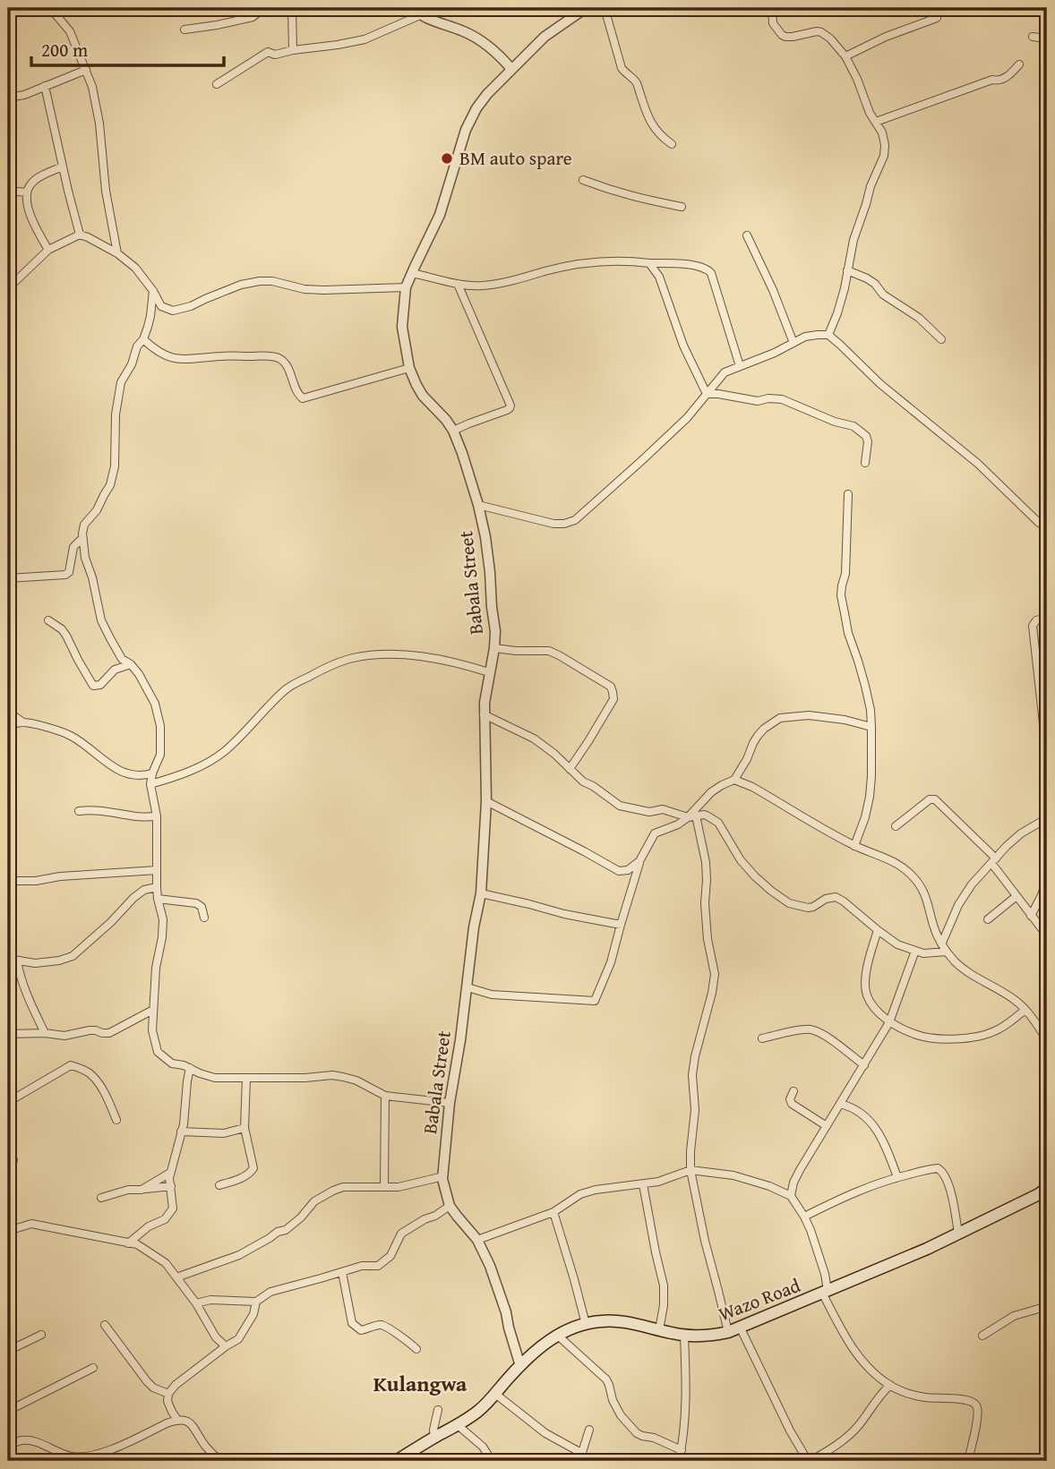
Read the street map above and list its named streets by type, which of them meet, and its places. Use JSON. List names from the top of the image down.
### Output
{
  "streets": {
    "main road": ["Wazo Road"],
    "street": ["Babala Street"]
  },
  "crossings": [
    ["Babala Street", "Wazo Road"]
  ],
  "districts": ["Kulangwa"],
  "places": ["BM auto spare"],
  "scale_bar": "200 m"
}
